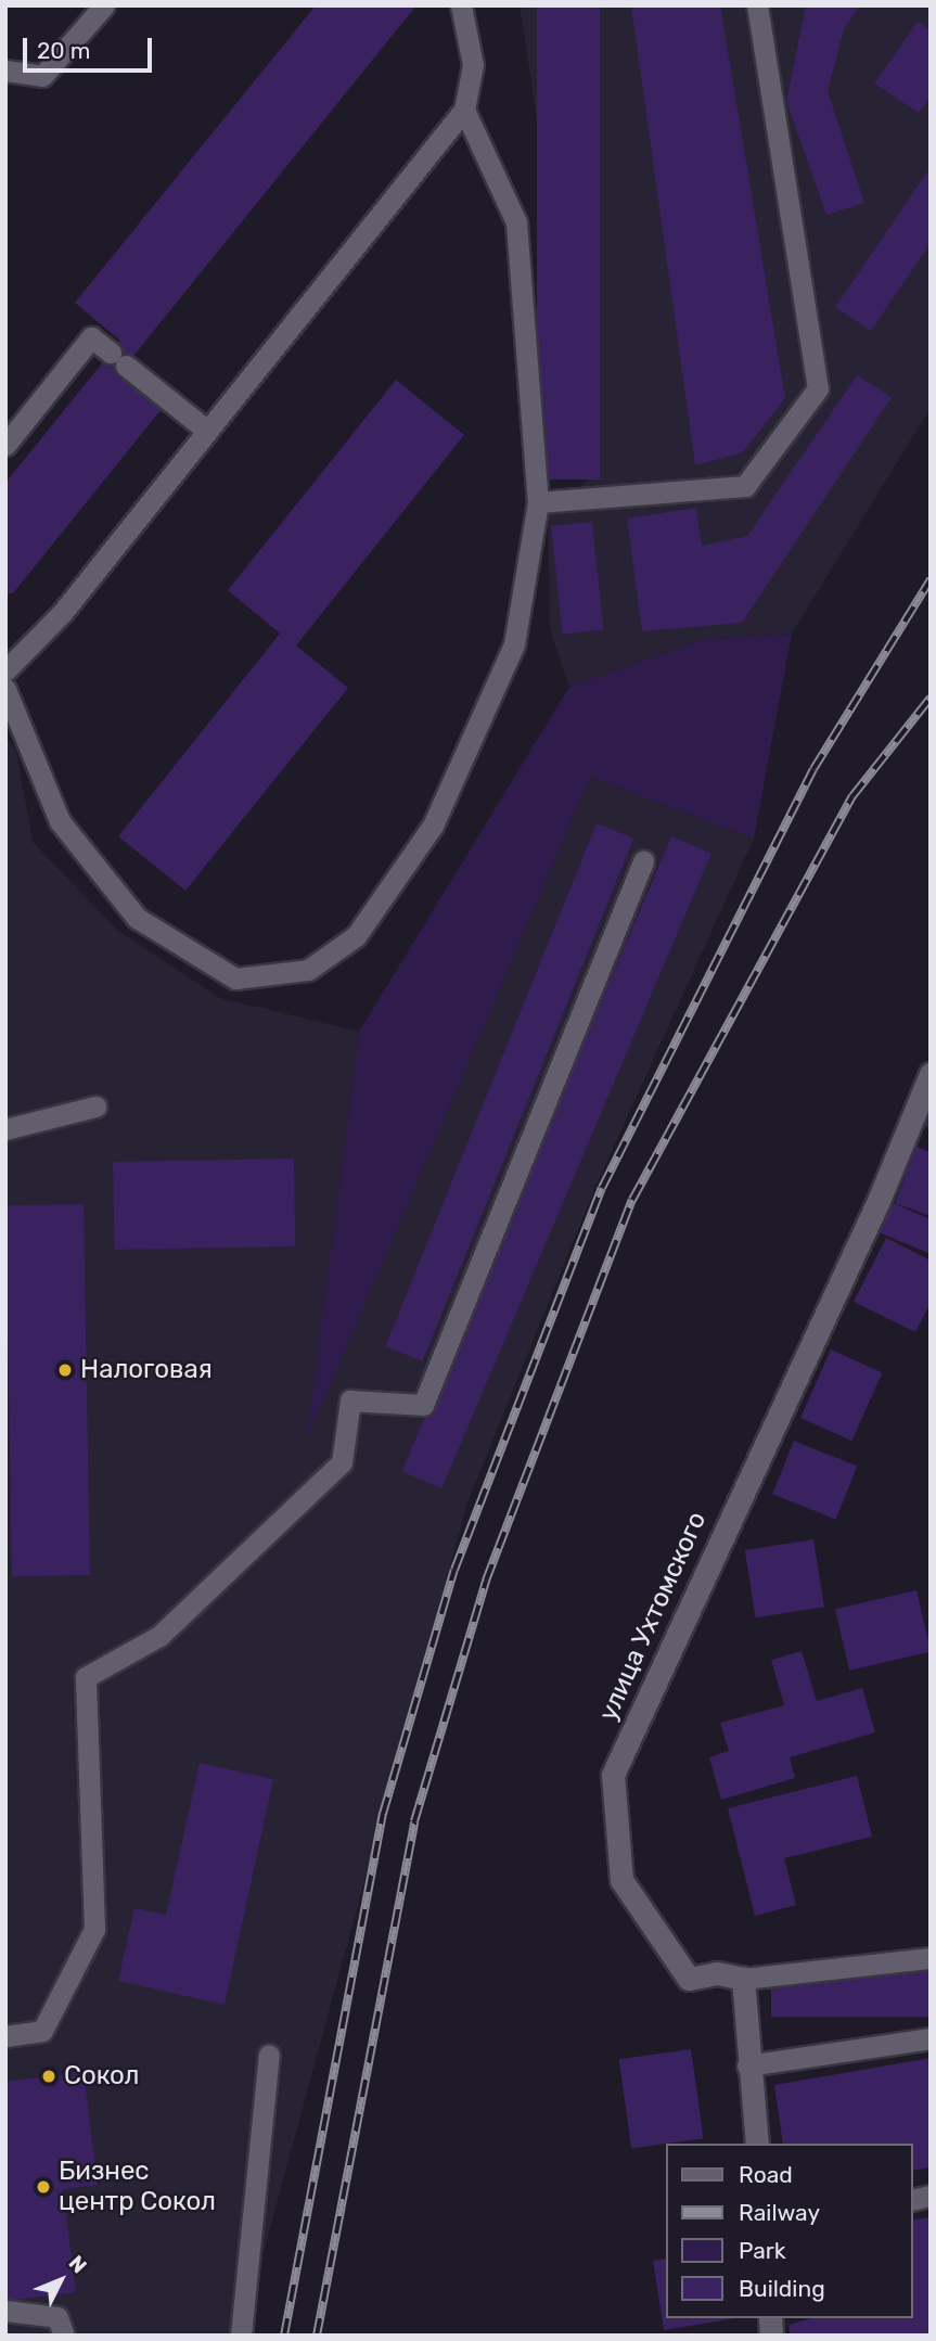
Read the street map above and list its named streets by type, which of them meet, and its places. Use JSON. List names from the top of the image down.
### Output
{
  "streets": {
    "street": ["улица Ухтомского"]
  },
  "places": ["Налоговая", "Сокол", "Бизнес центр Сокол"],
  "legend": [
    "Road",
    "Railway",
    "Park",
    "Building"
  ],
  "scale_bar": "20 m",
  "north": "top right"
}
